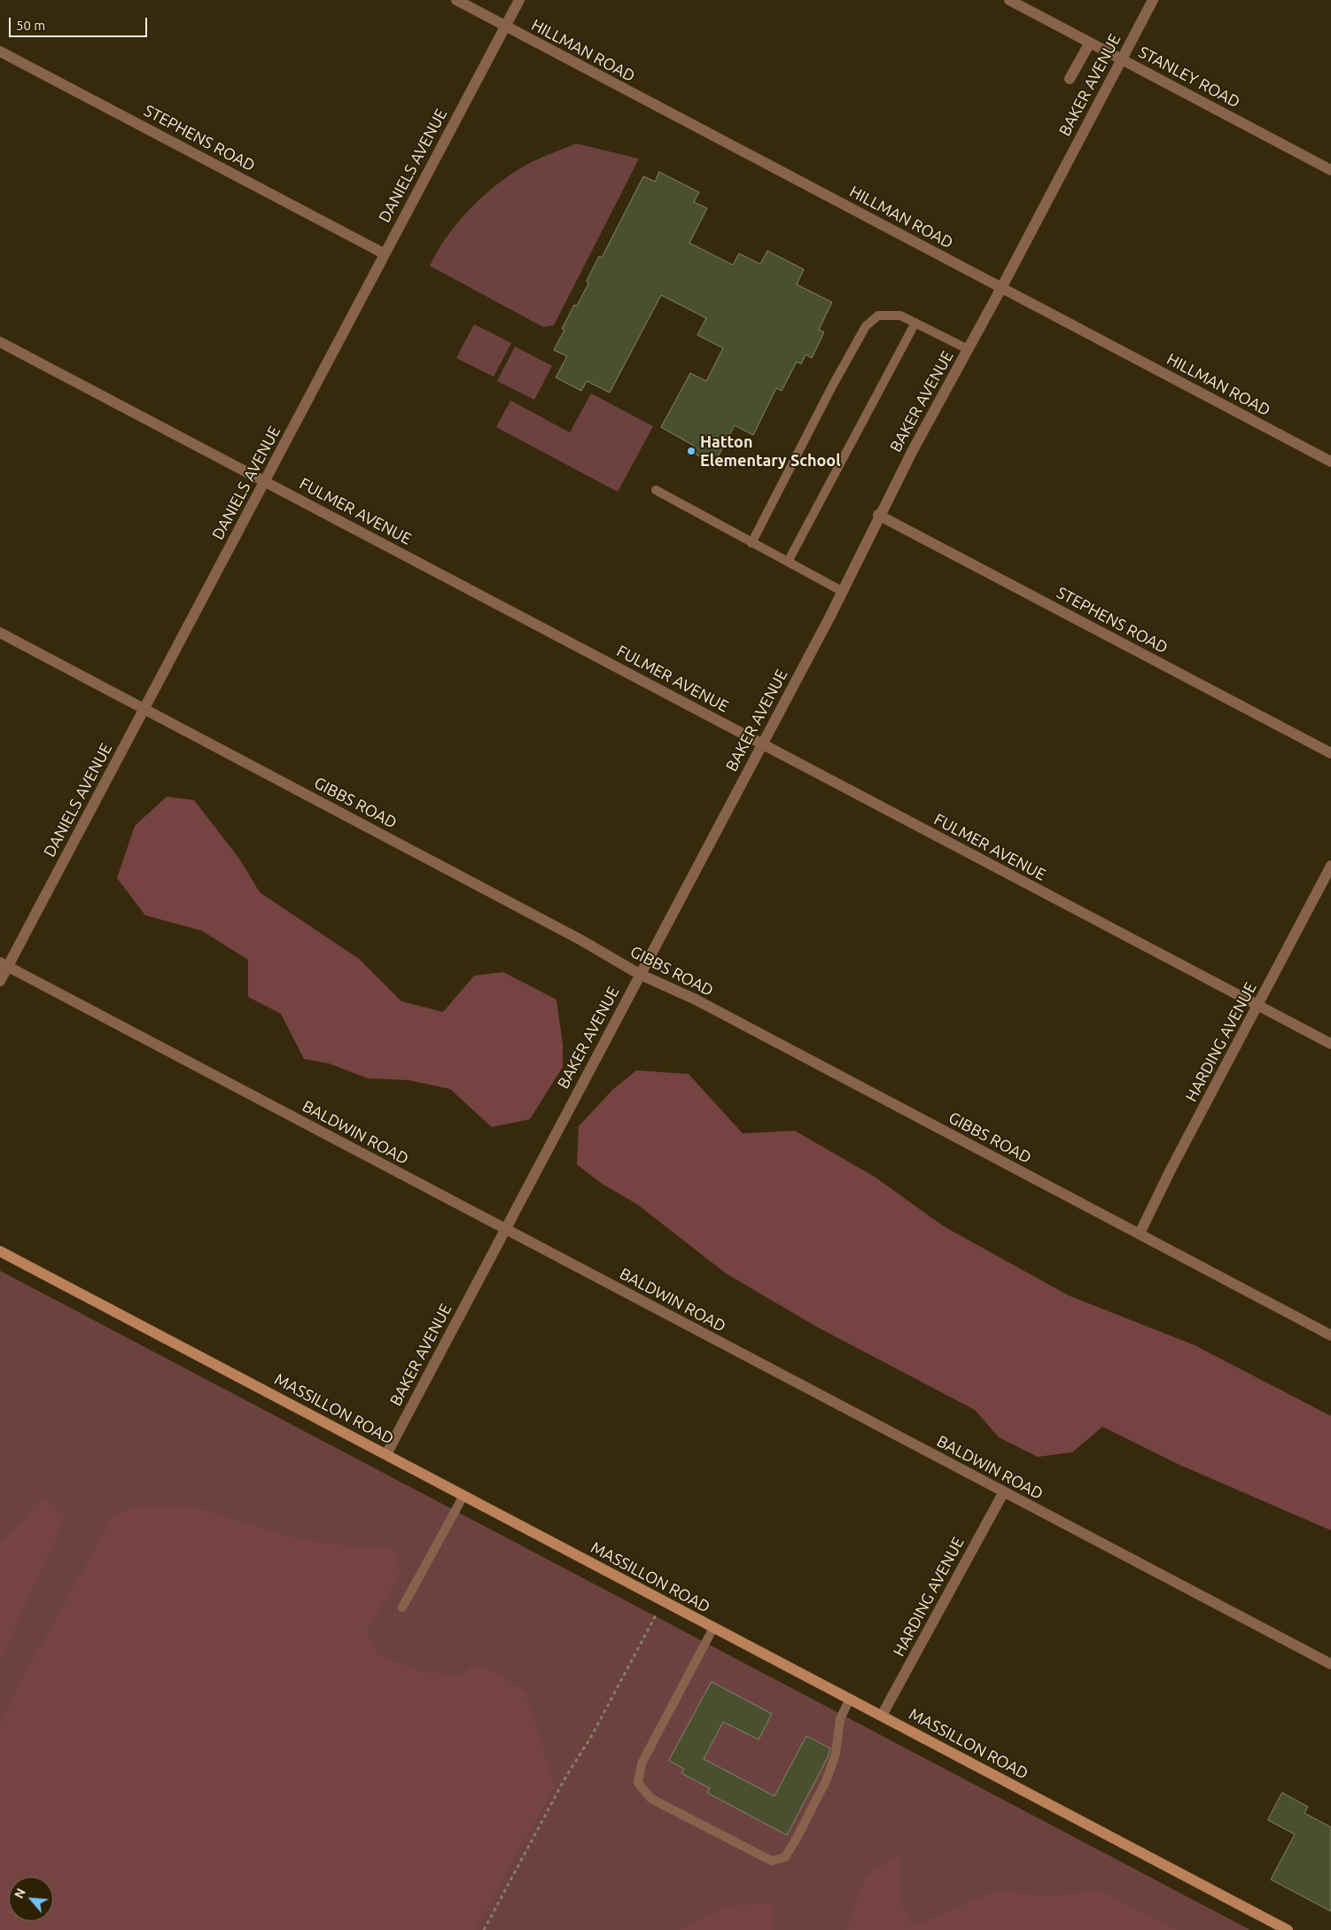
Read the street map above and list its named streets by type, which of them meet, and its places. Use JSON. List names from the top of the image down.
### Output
{
  "streets": {
    "street": [
      "HILLMAN ROAD",
      "STANLEY ROAD",
      "BAKER AVENUE",
      "STEPHENS ROAD",
      "DANIELS AVENUE",
      "FULMER AVENUE",
      "GIBBS ROAD",
      "HARDING AVENUE",
      "BALDWIN ROAD",
      "MASSILLON ROAD"
    ]
  },
  "crossings": [
    ["HILLMAN ROAD", "BAKER AVENUE"],
    ["HILLMAN ROAD", "DANIELS AVENUE"],
    ["STANLEY ROAD", "BAKER AVENUE"],
    ["BAKER AVENUE", "STEPHENS ROAD"],
    ["BAKER AVENUE", "FULMER AVENUE"],
    ["BAKER AVENUE", "GIBBS ROAD"],
    ["BAKER AVENUE", "BALDWIN ROAD"],
    ["BAKER AVENUE", "MASSILLON ROAD"],
    ["STEPHENS ROAD", "DANIELS AVENUE"],
    ["DANIELS AVENUE", "FULMER AVENUE"],
    ["DANIELS AVENUE", "GIBBS ROAD"],
    ["DANIELS AVENUE", "BALDWIN ROAD"],
    ["FULMER AVENUE", "HARDING AVENUE"],
    ["GIBBS ROAD", "HARDING AVENUE"],
    ["HARDING AVENUE", "BALDWIN ROAD"],
    ["HARDING AVENUE", "MASSILLON ROAD"]
  ],
  "places": ["Hatton Elementary School"],
  "scale_bar": "50 m",
  "north": "top left"
}
